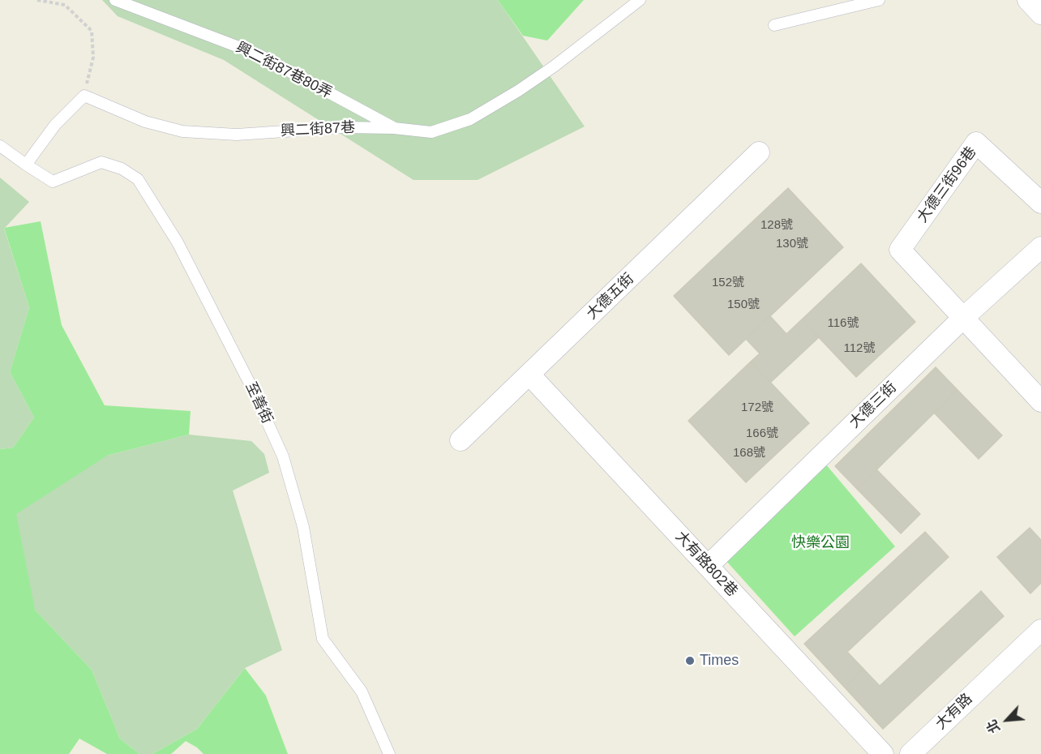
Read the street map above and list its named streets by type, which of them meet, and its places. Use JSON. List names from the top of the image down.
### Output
{
  "streets": {
    "street": [
      "大德三街96巷",
      "大德五街",
      "大德三街",
      "大有路802巷",
      "大有路"
    ],
    "lane": ["興二街87巷80弄", "興二街87巷", "至善街"]
  },
  "crossings": [
    ["興二街87巷80弄", "興二街87巷"],
    ["大德三街96巷", "大德三街"],
    ["大德五街", "大有路802巷"],
    ["大德三街", "大有路802巷"]
  ],
  "parks": ["快樂公園"],
  "places": ["Times"],
  "house_numbers": [
    "128號",
    "130號",
    "152號",
    "150號",
    "116號",
    "112號",
    "172號",
    "166號",
    "168號"
  ],
  "north": "bottom left"
}
